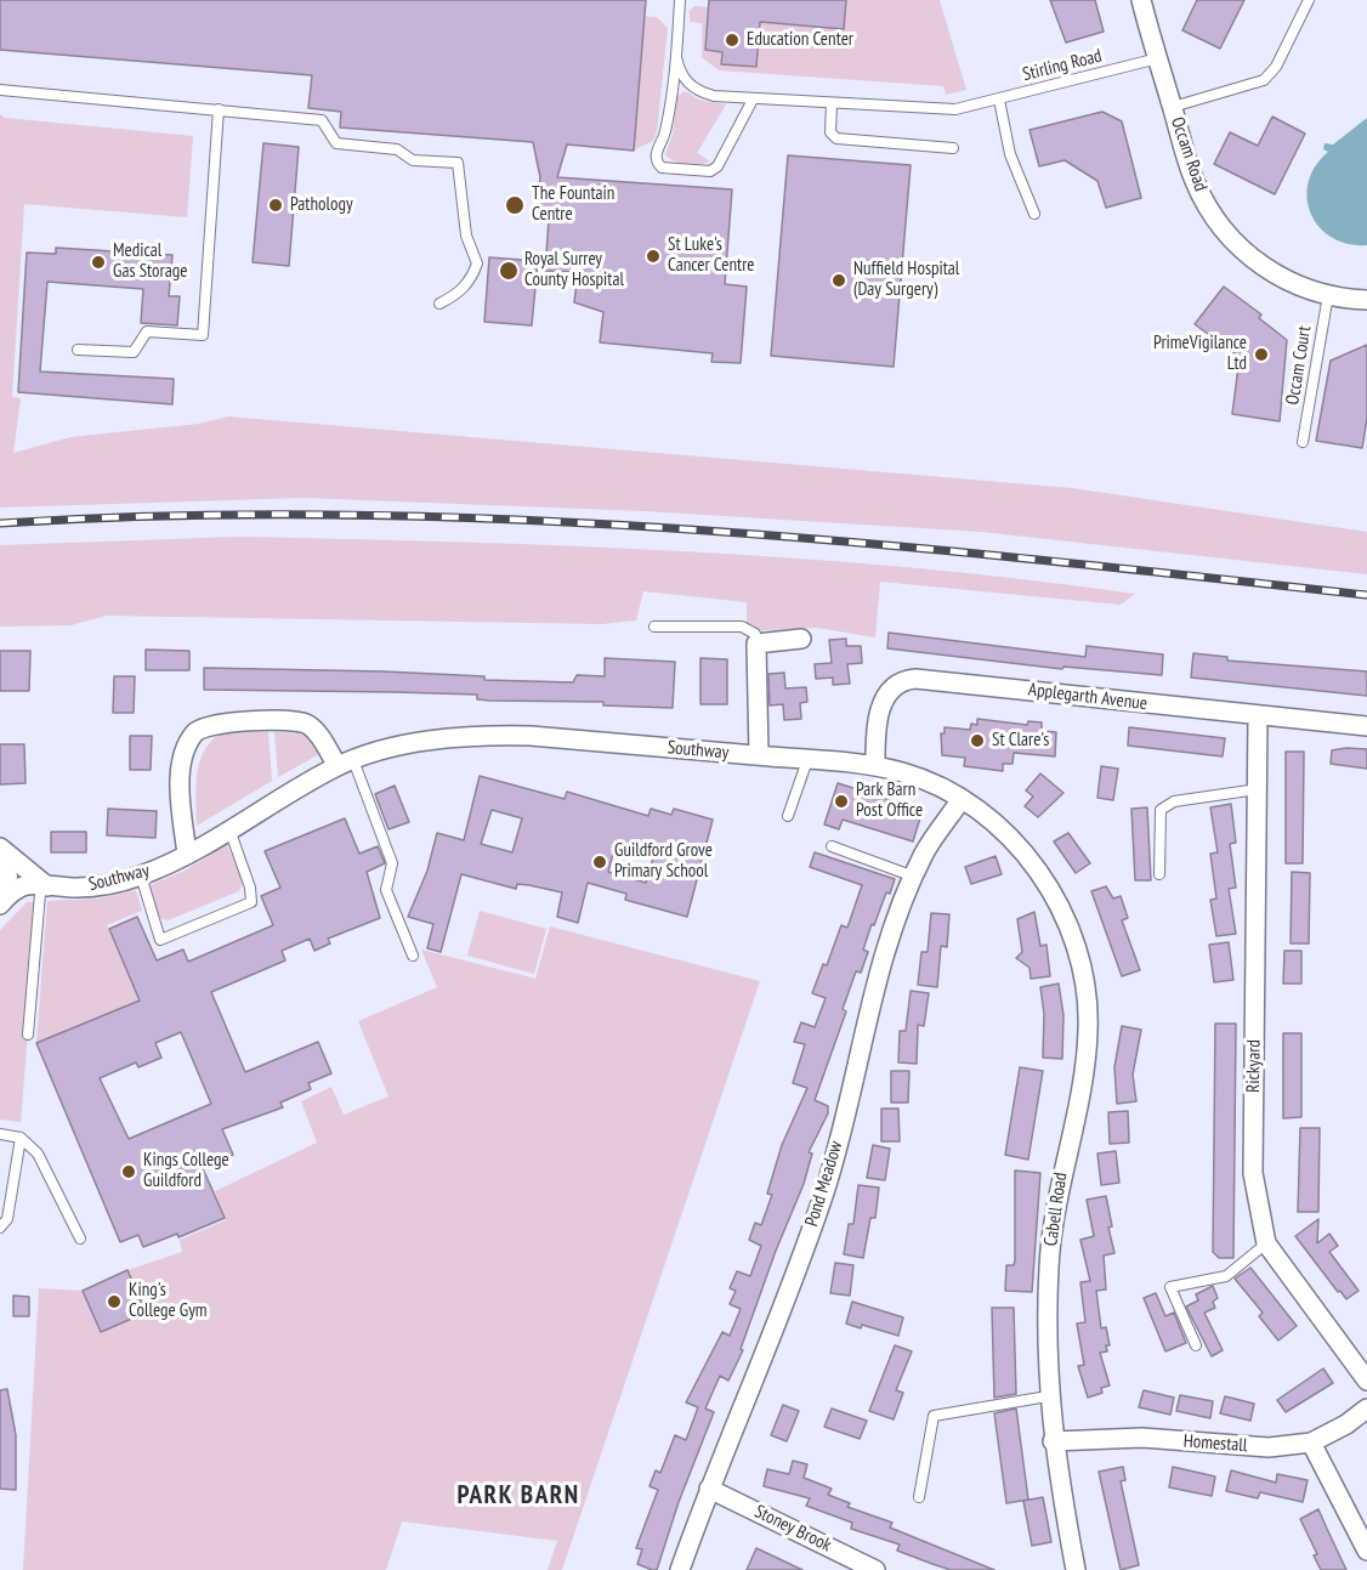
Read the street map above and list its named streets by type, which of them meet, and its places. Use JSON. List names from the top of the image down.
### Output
{
  "streets": {
    "street": [
      "Occam Road",
      "Applegarth Avenue",
      "Southway",
      "Rickyard",
      "Pond Meadow",
      "Cabell Road",
      "Homestall",
      "Stoney Brook"
    ],
    "lane": ["Stirling Road", "Occam Court"]
  },
  "crossings": [
    ["Stirling Road", "Occam Road"],
    ["Occam Road", "Occam Court"],
    ["Applegarth Avenue", "Southway"],
    ["Applegarth Avenue", "Rickyard"],
    ["Southway", "Pond Meadow"],
    ["Southway", "Cabell Road"],
    ["Pond Meadow", "Stoney Brook"],
    ["Cabell Road", "Homestall"]
  ],
  "districts": ["PARK BARN"],
  "places": [
    "Education Center",
    "Pathology",
    "The Fountain Centre",
    "St Luke's Cancer Centre",
    "Medical Gas Storage",
    "Royal Surrey County Hospital",
    "Nuffield Hospital (Day Surgery)",
    "PrimeVigilance Ltd",
    "St Clare's",
    "Park Barn Post Office",
    "Guildford Grove Primary School",
    "Kings College Guildford",
    "King's College Gym"
  ]
}
